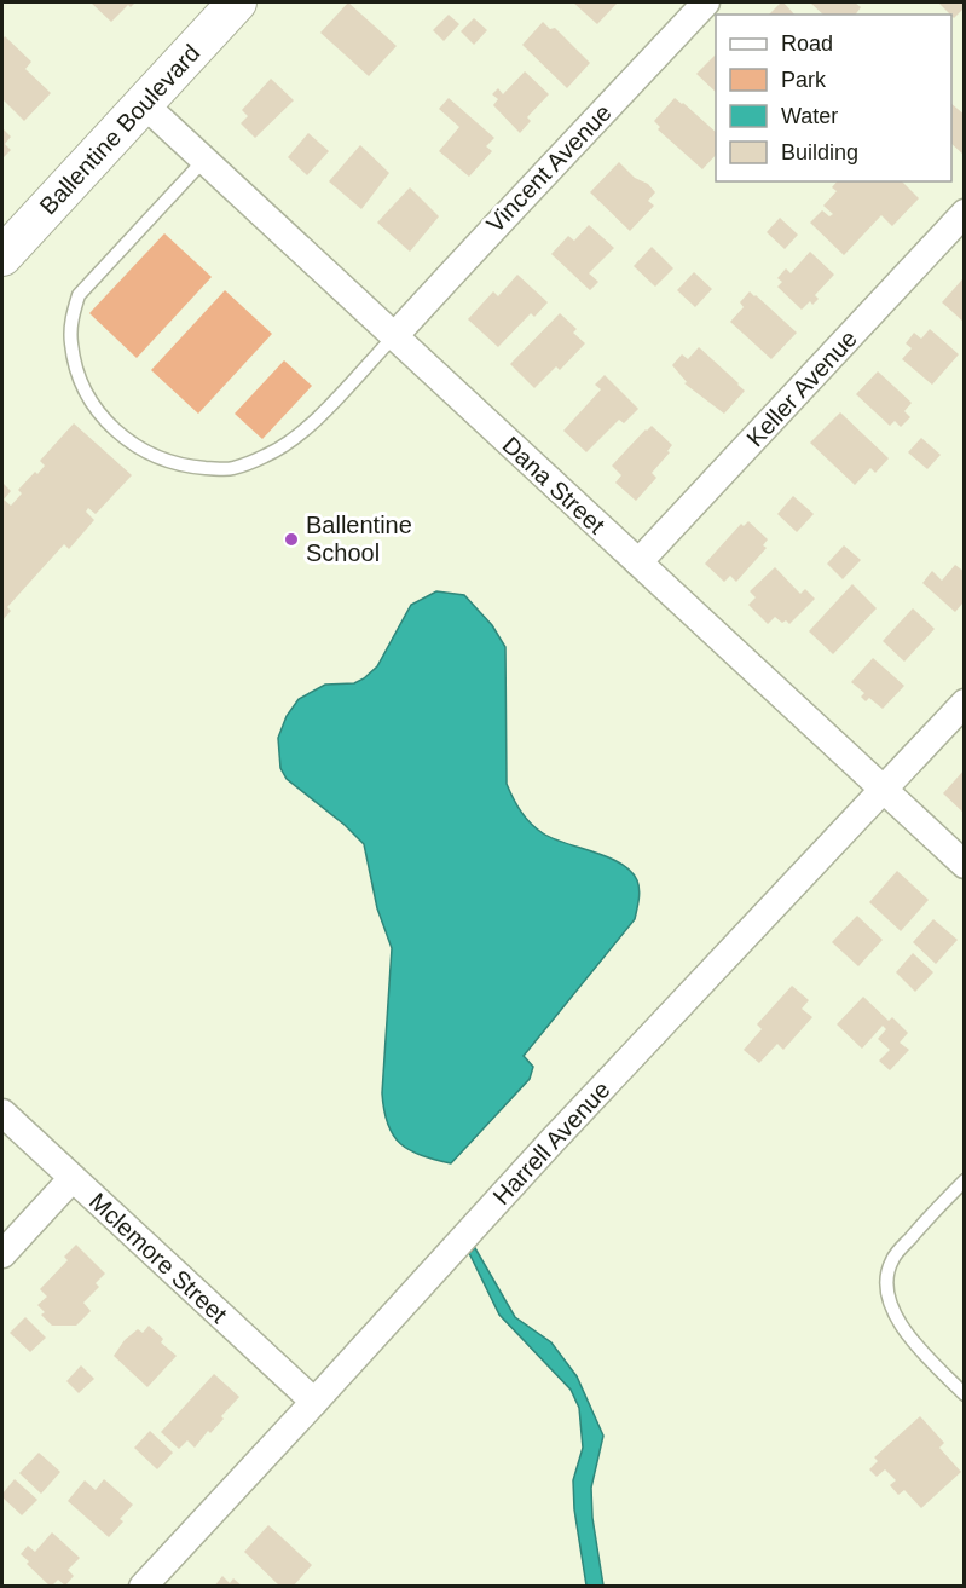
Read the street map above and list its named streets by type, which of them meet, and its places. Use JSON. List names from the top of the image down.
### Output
{
  "streets": {
    "main road": ["Ballentine Boulevard"],
    "street": [
      "Vincent Avenue",
      "Keller Avenue",
      "Dana Street",
      "Harrell Avenue",
      "Mclemore Street"
    ]
  },
  "crossings": [
    ["Ballentine Boulevard", "Dana Street"],
    ["Vincent Avenue", "Dana Street"],
    ["Keller Avenue", "Dana Street"],
    ["Dana Street", "Harrell Avenue"],
    ["Harrell Avenue", "Mclemore Street"]
  ],
  "places": ["Ballentine School"],
  "legend": [
    "Road",
    "Park",
    "Water",
    "Building"
  ]
}
